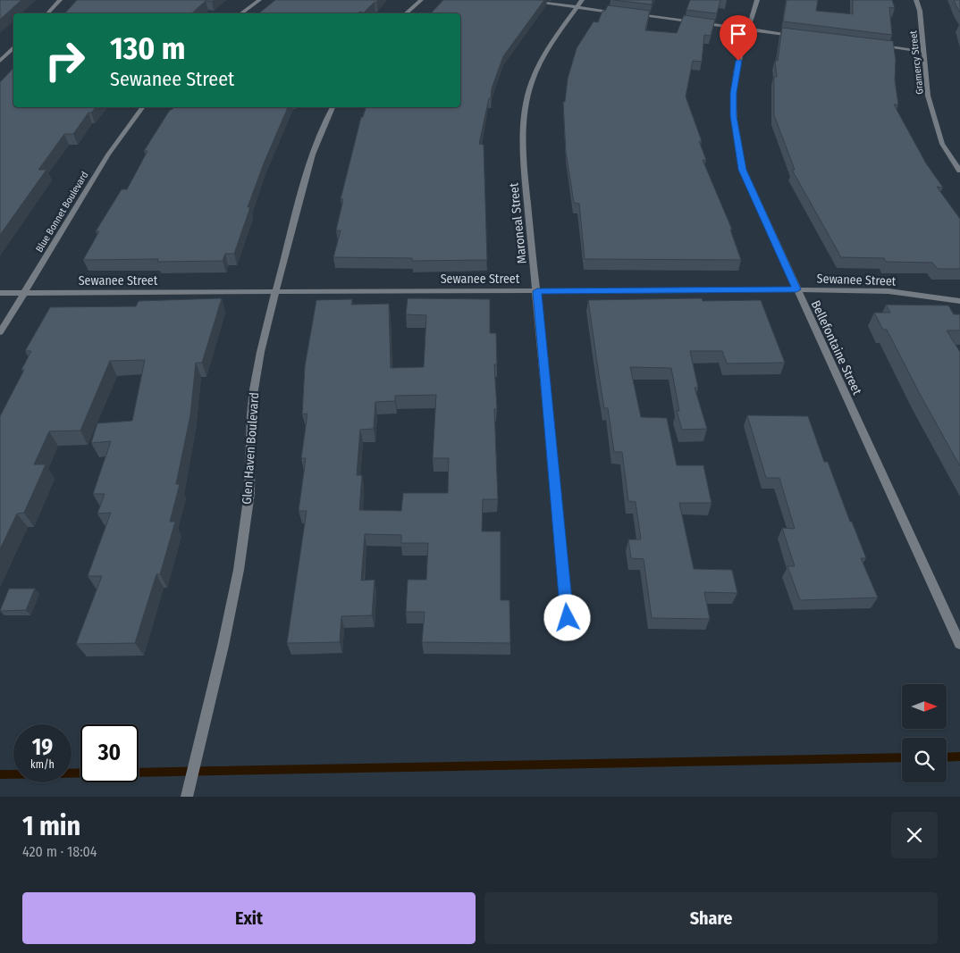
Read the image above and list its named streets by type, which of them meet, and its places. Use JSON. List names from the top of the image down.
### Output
{
  "streets": {
    "street": [
      "Gramercy Street",
      "Blue Bonnet Boulevard",
      "Maroneal Street",
      "Sewanee Street",
      "Bellefontaine Street",
      "Glen Haven Boulevard"
    ]
  },
  "crossings": [
    ["Blue Bonnet Boulevard", "Sewanee Street"],
    ["Maroneal Street", "Sewanee Street"],
    ["Sewanee Street", "Bellefontaine Street"],
    ["Sewanee Street", "Glen Haven Boulevard"]
  ],
  "north": "right",
  "page": {
    "turn": ["130 m", "Sewanee Street"],
    "speed": "19 km/h",
    "limit": "30",
    "heading": ["1 min", "420 m · 18:04"],
    "buttons": ["Exit", "Share"]
  }
}
